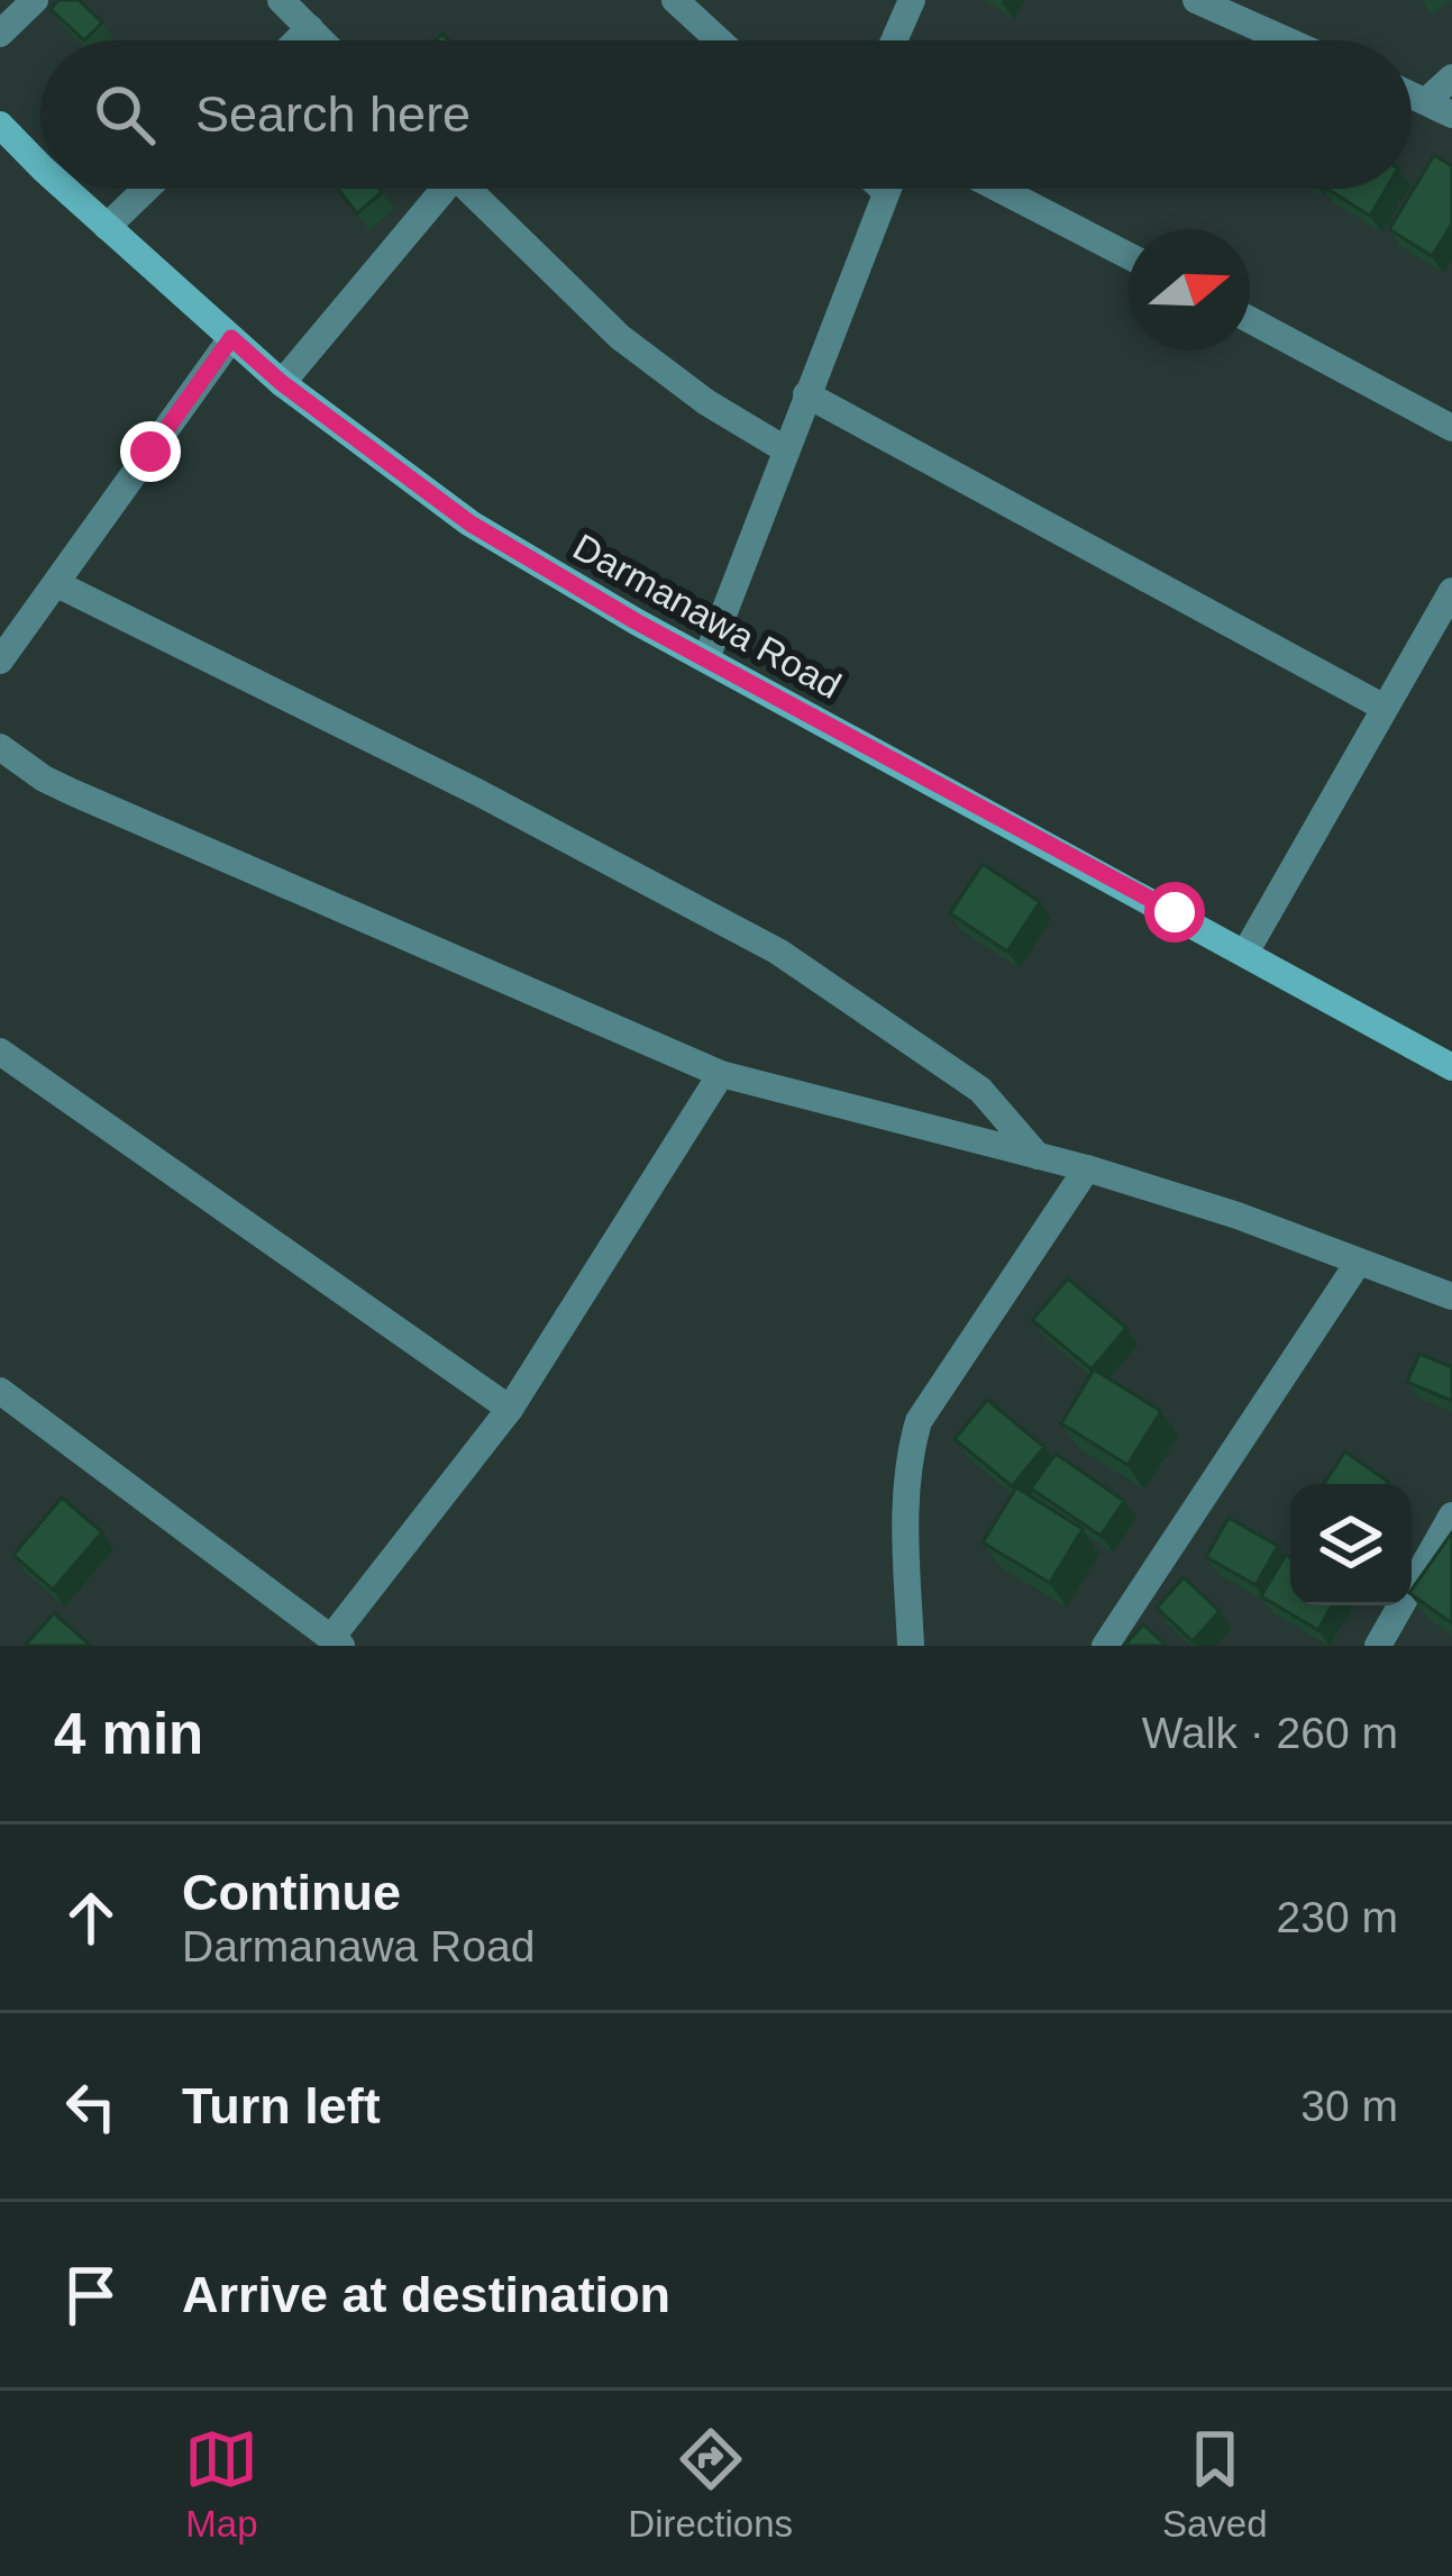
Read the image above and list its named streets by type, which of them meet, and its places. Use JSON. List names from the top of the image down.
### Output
{
  "streets": {
    "street": ["Darmanawa Road"]
  },
  "north": "right",
  "page": {
    "search": "Search here",
    "heading": ["4 min", "Walk · 260 m"],
    "list": [
      ["Continue", "Darmanawa Road", "230 m"],
      ["Turn left", "30 m"],
      "Arrive at destination"
    ],
    "nav": ["Map", "Directions", "Saved"]
  }
}
